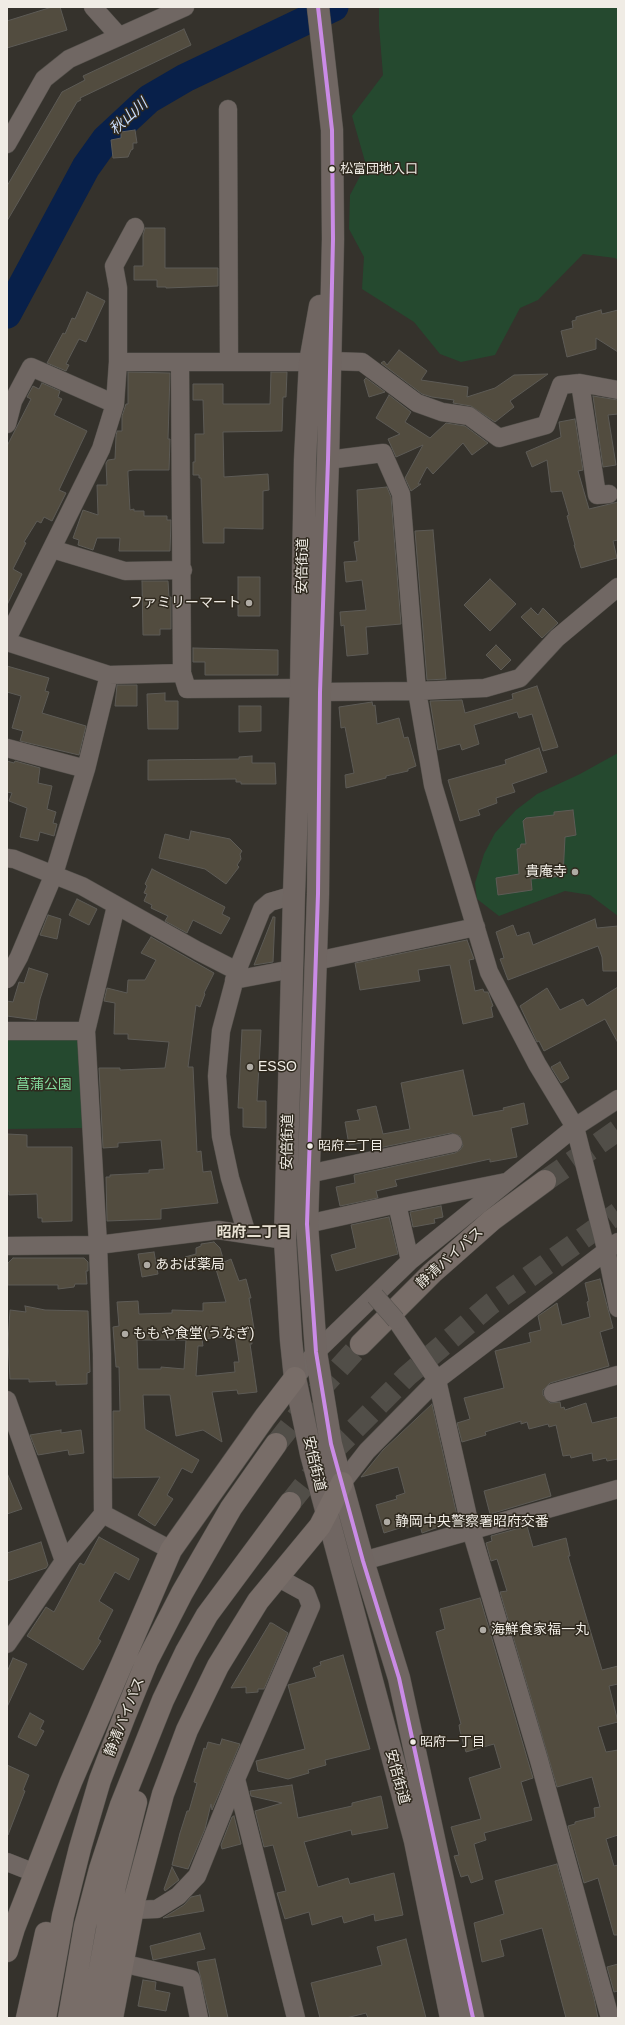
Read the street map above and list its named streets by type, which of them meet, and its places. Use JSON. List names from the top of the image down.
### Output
{
  "streets": {
    "highway": ["静清バイパス"],
    "main road": ["安倍街道"]
  },
  "districts": ["昭府二丁目"],
  "water": ["秋山川"],
  "parks": ["菖蒲公園"],
  "places": [
    "松富団地入口",
    "ファミリーマート",
    "貴庵寺",
    "ESSO",
    "昭府二丁目",
    "あおば薬局",
    "ももや食堂(うなぎ)",
    "静岡中央警察署昭府交番",
    "海鮮食家福一丸",
    "昭府一丁目"
  ]
}
